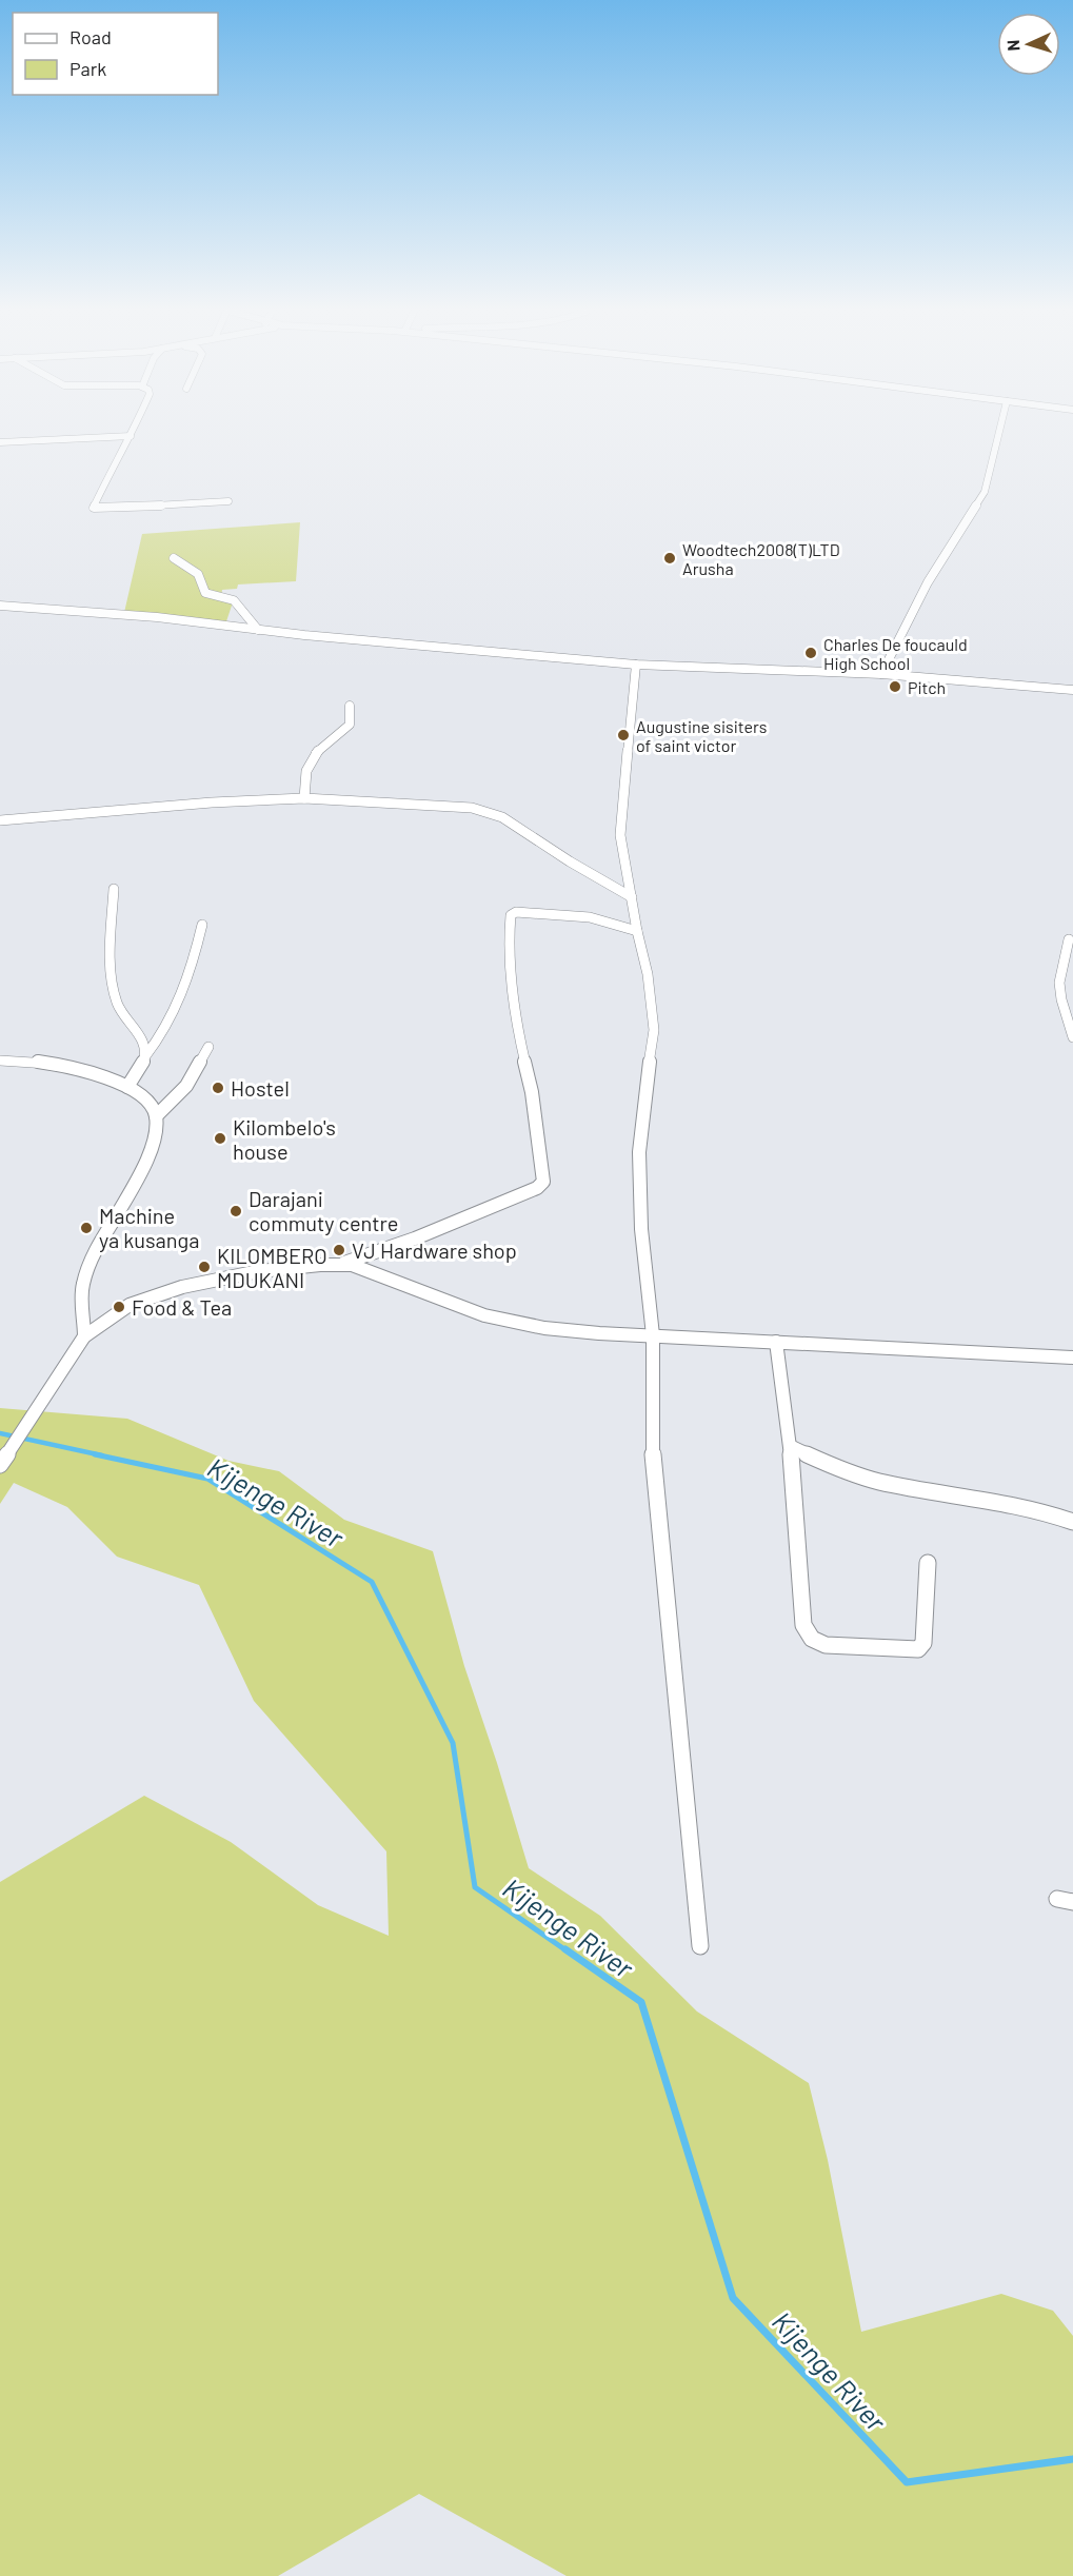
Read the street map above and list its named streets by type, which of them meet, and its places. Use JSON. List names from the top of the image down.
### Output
{
  "water": ["Kijenge River"],
  "places": [
    "Woodtech2008(T)LTD Arusha",
    "Charles De foucauld High School",
    "Pitch",
    "Augustine sisiters of saint victor",
    "Hostel",
    "Kilombelo's house",
    "Darajani commuty centre",
    "Machine ya kusanga",
    "VJ Hardware shop",
    "KILOMBERO MDUKANI",
    "Food & Tea"
  ],
  "legend": ["Road", "Park"],
  "north": "left"
}
